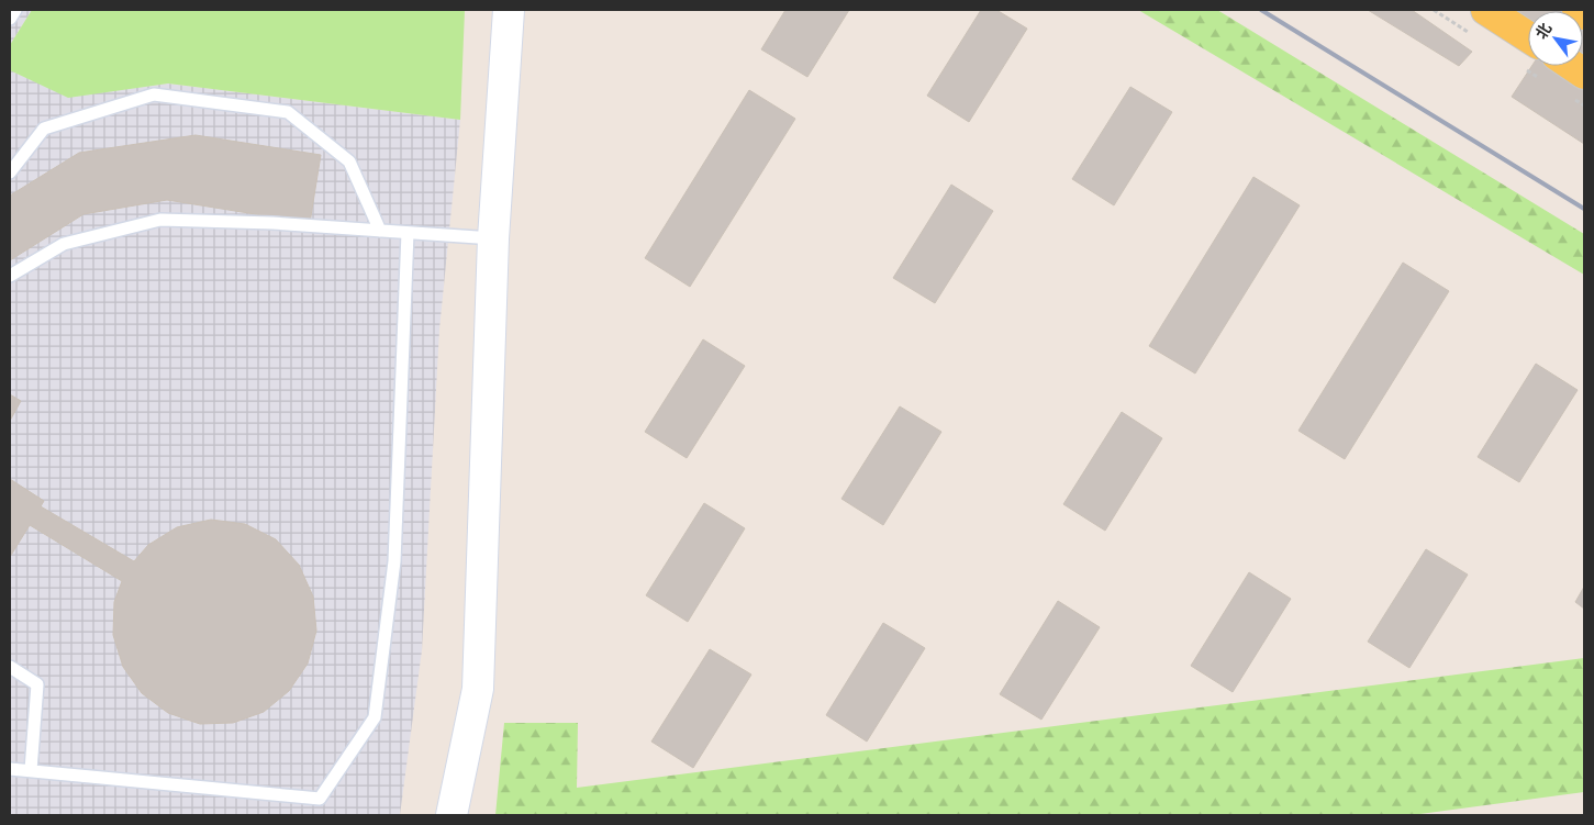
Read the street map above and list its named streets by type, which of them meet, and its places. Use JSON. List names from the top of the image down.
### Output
{
  "north": "top left"
}
